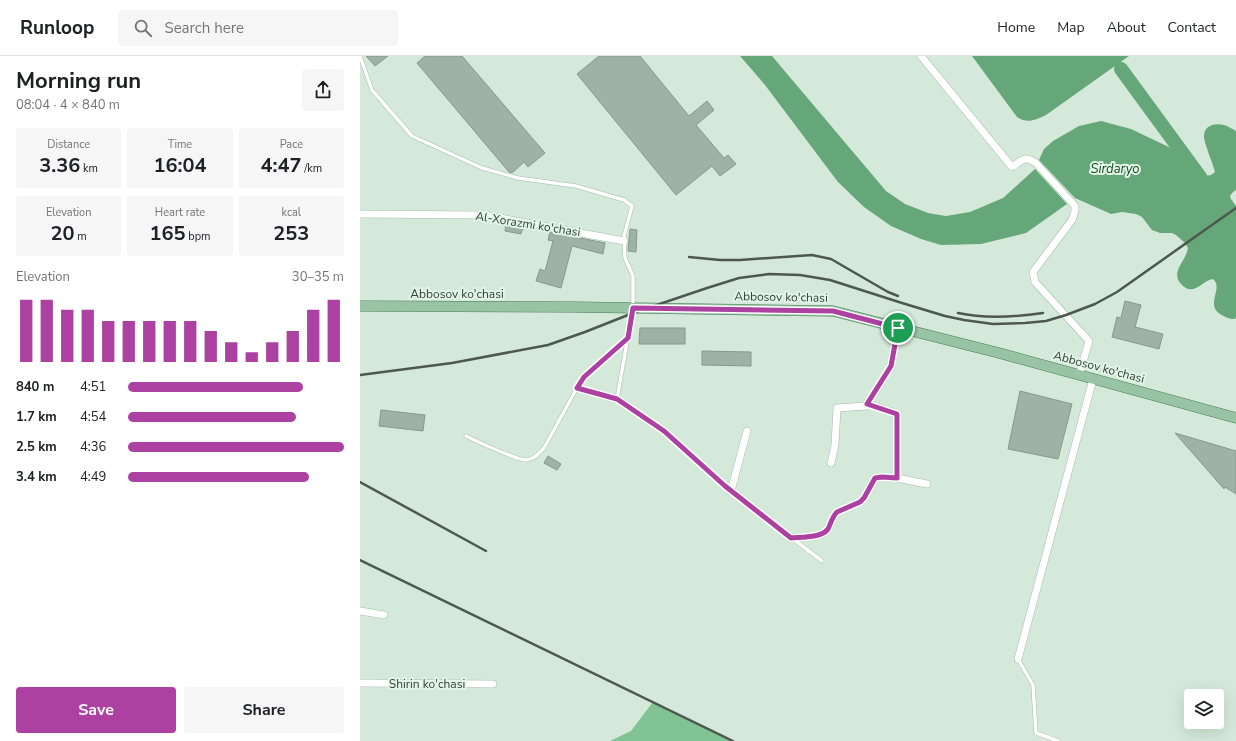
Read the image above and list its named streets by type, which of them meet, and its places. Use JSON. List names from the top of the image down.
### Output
{
  "streets": {
    "main road": ["Abbosov ko'chasi"],
    "street": ["Al-Xorazmi ko'chasi", "Shirin ko'chasi"]
  },
  "water": ["Sirdaryo"],
  "page": {
    "header": "Runloop",
    "search": "Search here",
    "nav": [
      "Home",
      "Map",
      "About",
      "Contact"
    ],
    "heading": ["Morning run", "08:04 · 4 × 840 m"],
    "stats": [
      ["Distance", "3.36 km"],
      ["Time", "16:04"],
      ["Pace", "4:47 /km"],
      ["Elevation", "20 m"],
      ["Heart rate", "165 bpm"],
      ["kcal", "253"]
    ],
    "chart": ["Elevation", "30–35 m"],
    "list": [
      {
        "name": "840 m",
        "note": "4:51"
      },
      {
        "name": "1.7 km",
        "note": "4:54"
      },
      {
        "name": "2.5 km",
        "note": "4:36"
      },
      {
        "name": "3.4 km",
        "note": "4:49"
      }
    ],
    "buttons": ["Save", "Share"]
  }
}
